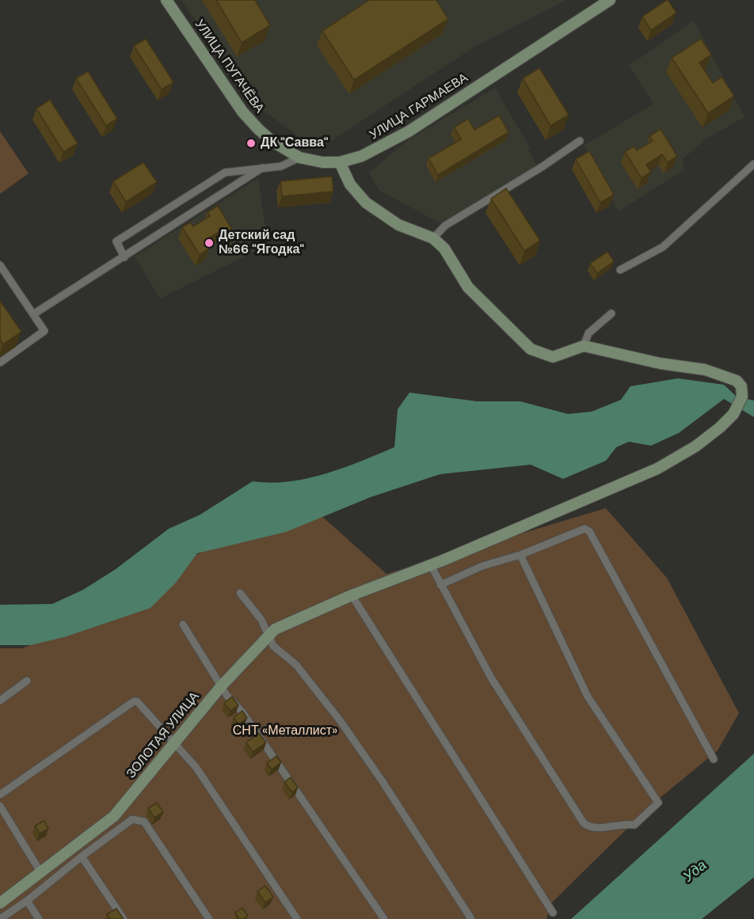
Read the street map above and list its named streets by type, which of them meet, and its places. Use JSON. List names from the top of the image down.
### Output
{
  "streets": {
    "street": ["УЛИЦА ПУГАЧЁВА", "УЛИЦА ГАРМАЕВА", "ЗОЛОТАЯ УЛИЦА"]
  },
  "crossings": [
    ["УЛИЦА ПУГАЧЁВА", "УЛИЦА ГАРМАЕВА"]
  ],
  "water": ["Уда"],
  "parks": ["СНТ «Металлист»"],
  "places": ["ДК \"Савва\"", "Детский сад №66 \"Ягодка\""]
}
